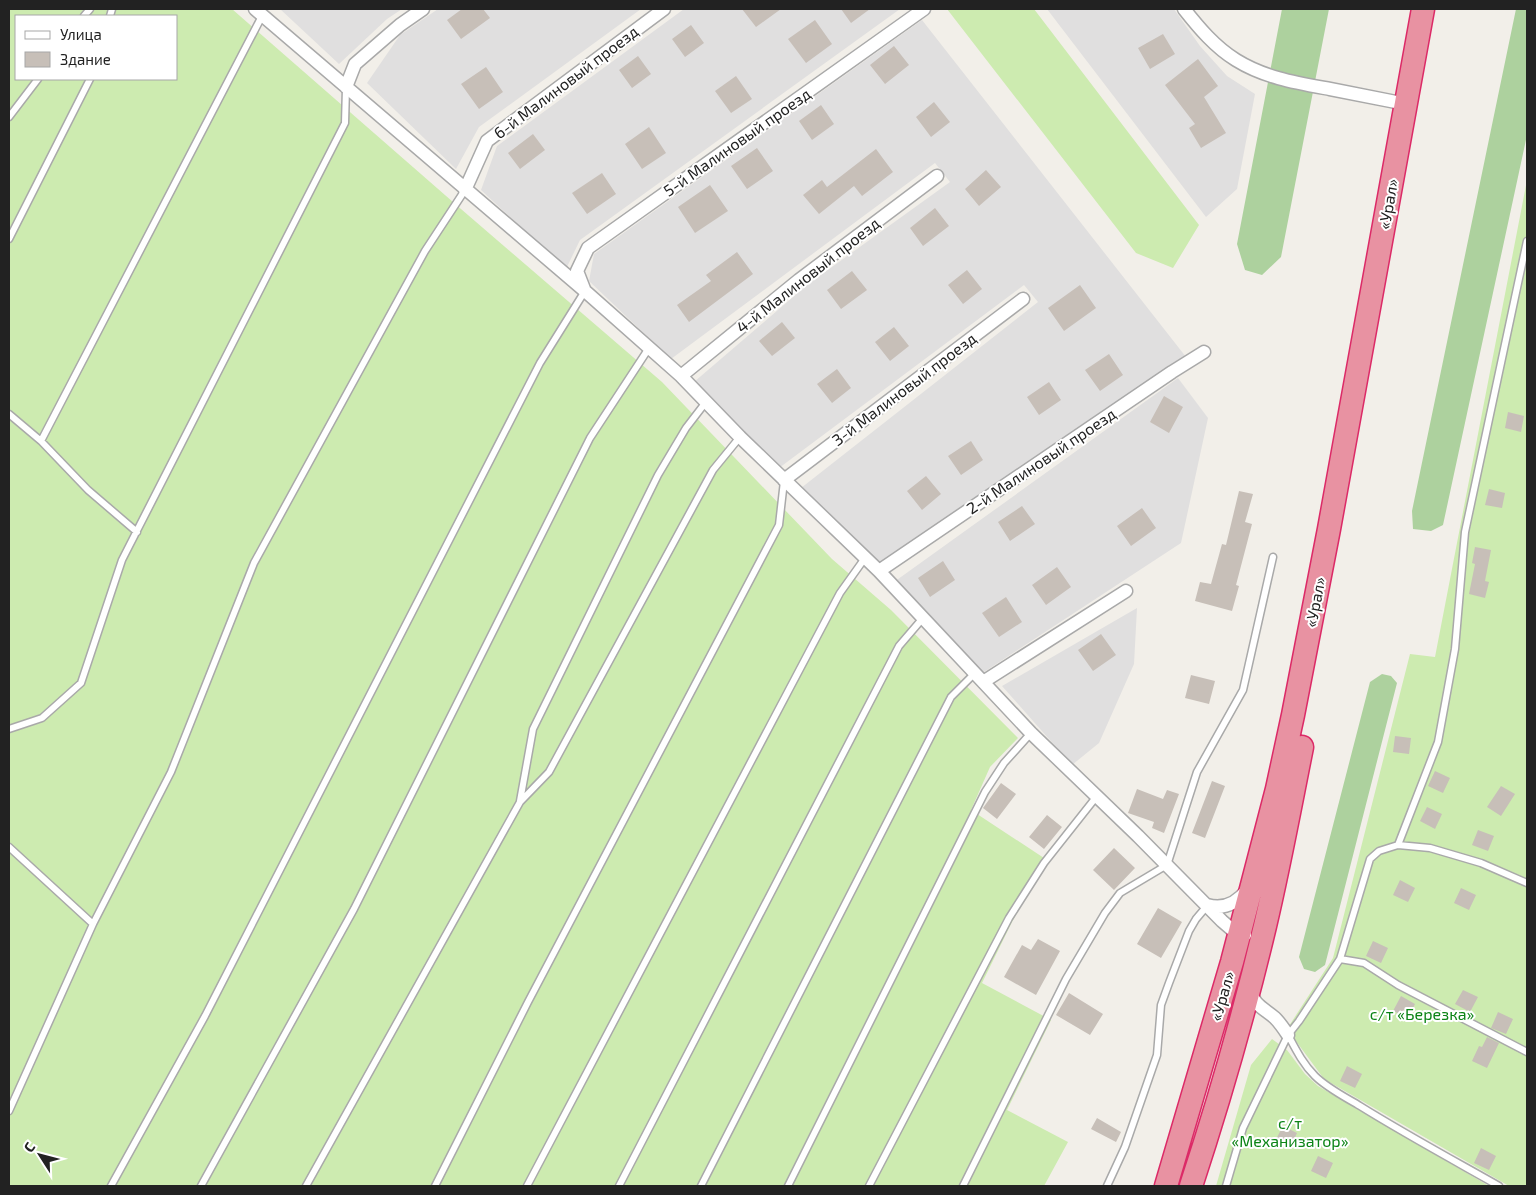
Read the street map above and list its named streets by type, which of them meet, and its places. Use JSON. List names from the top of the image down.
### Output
{
  "streets": {
    "highway": ["«Урал»"],
    "street": [
      "6-й Малиновый проезд",
      "5-й Малиновый проезд",
      "4-й Малиновый проезд",
      "3-й Малиновый проезд",
      "2-й Малиновый проезд"
    ]
  },
  "parks": ["с/т «Березка»", "с/т «Механизатор»"],
  "legend": ["Улица", "Здание"],
  "north": "top left"
}
